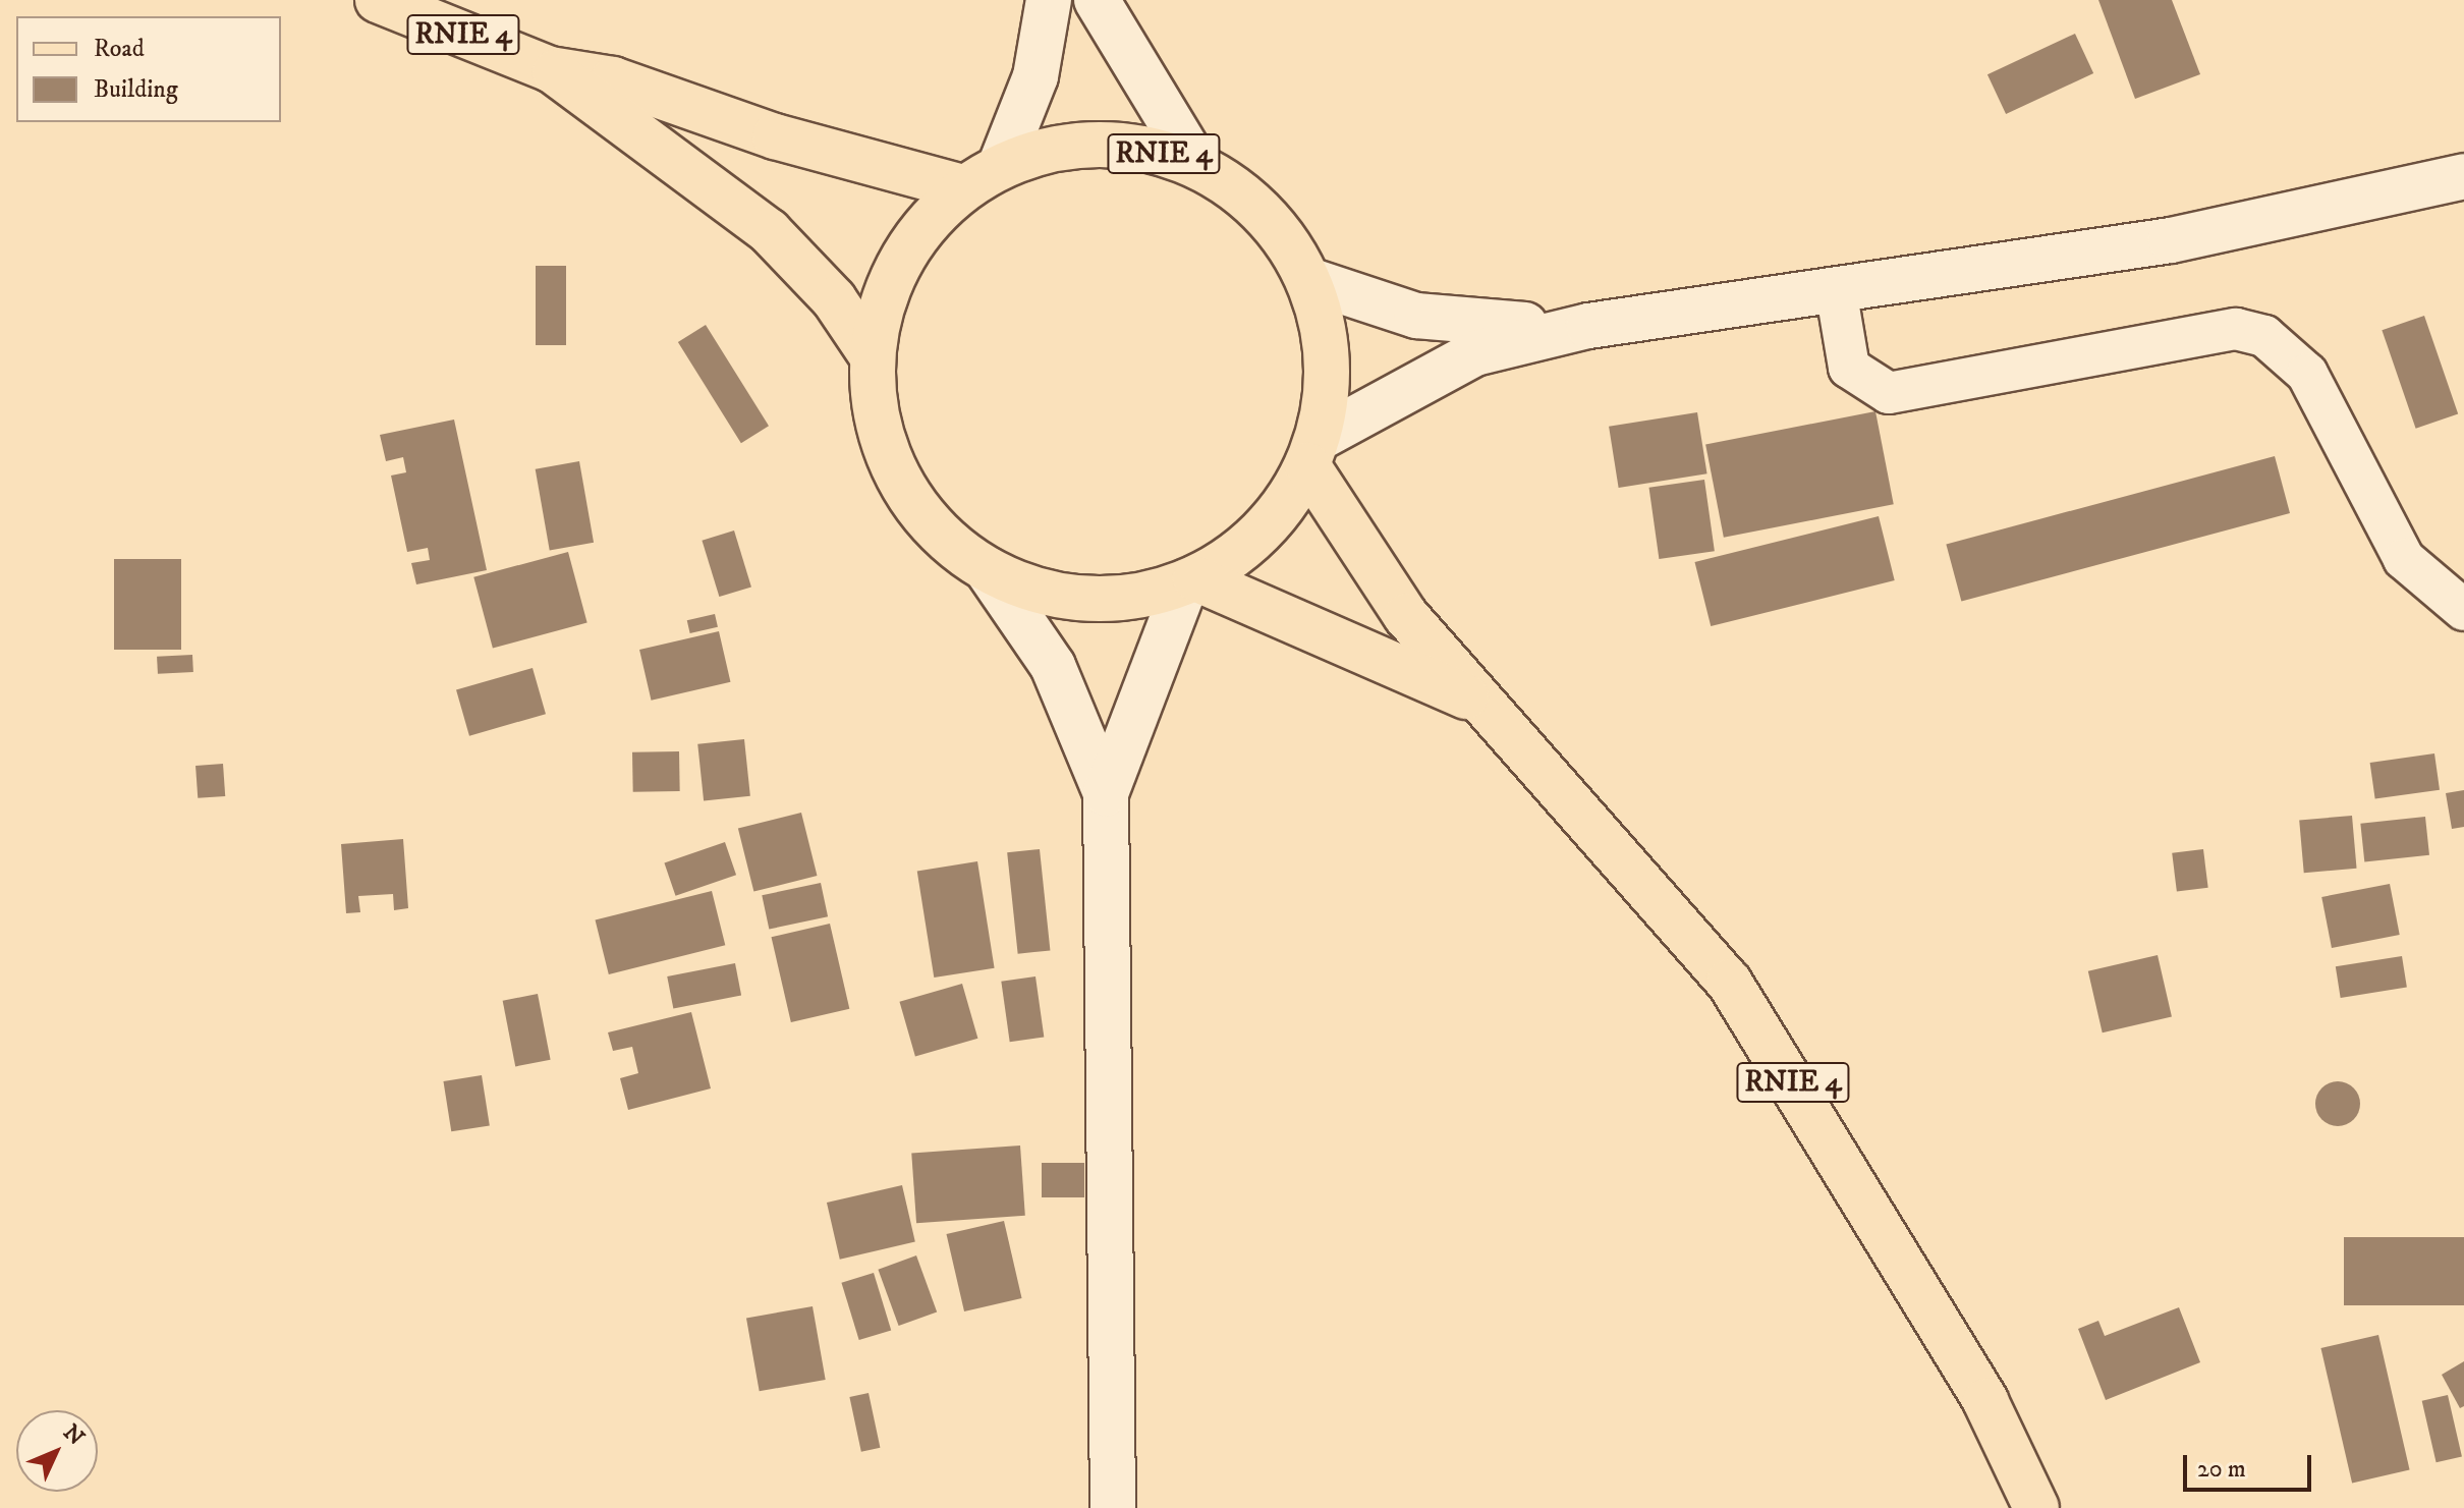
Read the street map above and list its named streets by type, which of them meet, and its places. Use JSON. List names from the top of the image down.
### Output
{
  "streets": {
    "main road": ["RNIE 4"]
  },
  "legend": ["Road", "Building"],
  "scale_bar": "20 m",
  "north": "top right"
}
